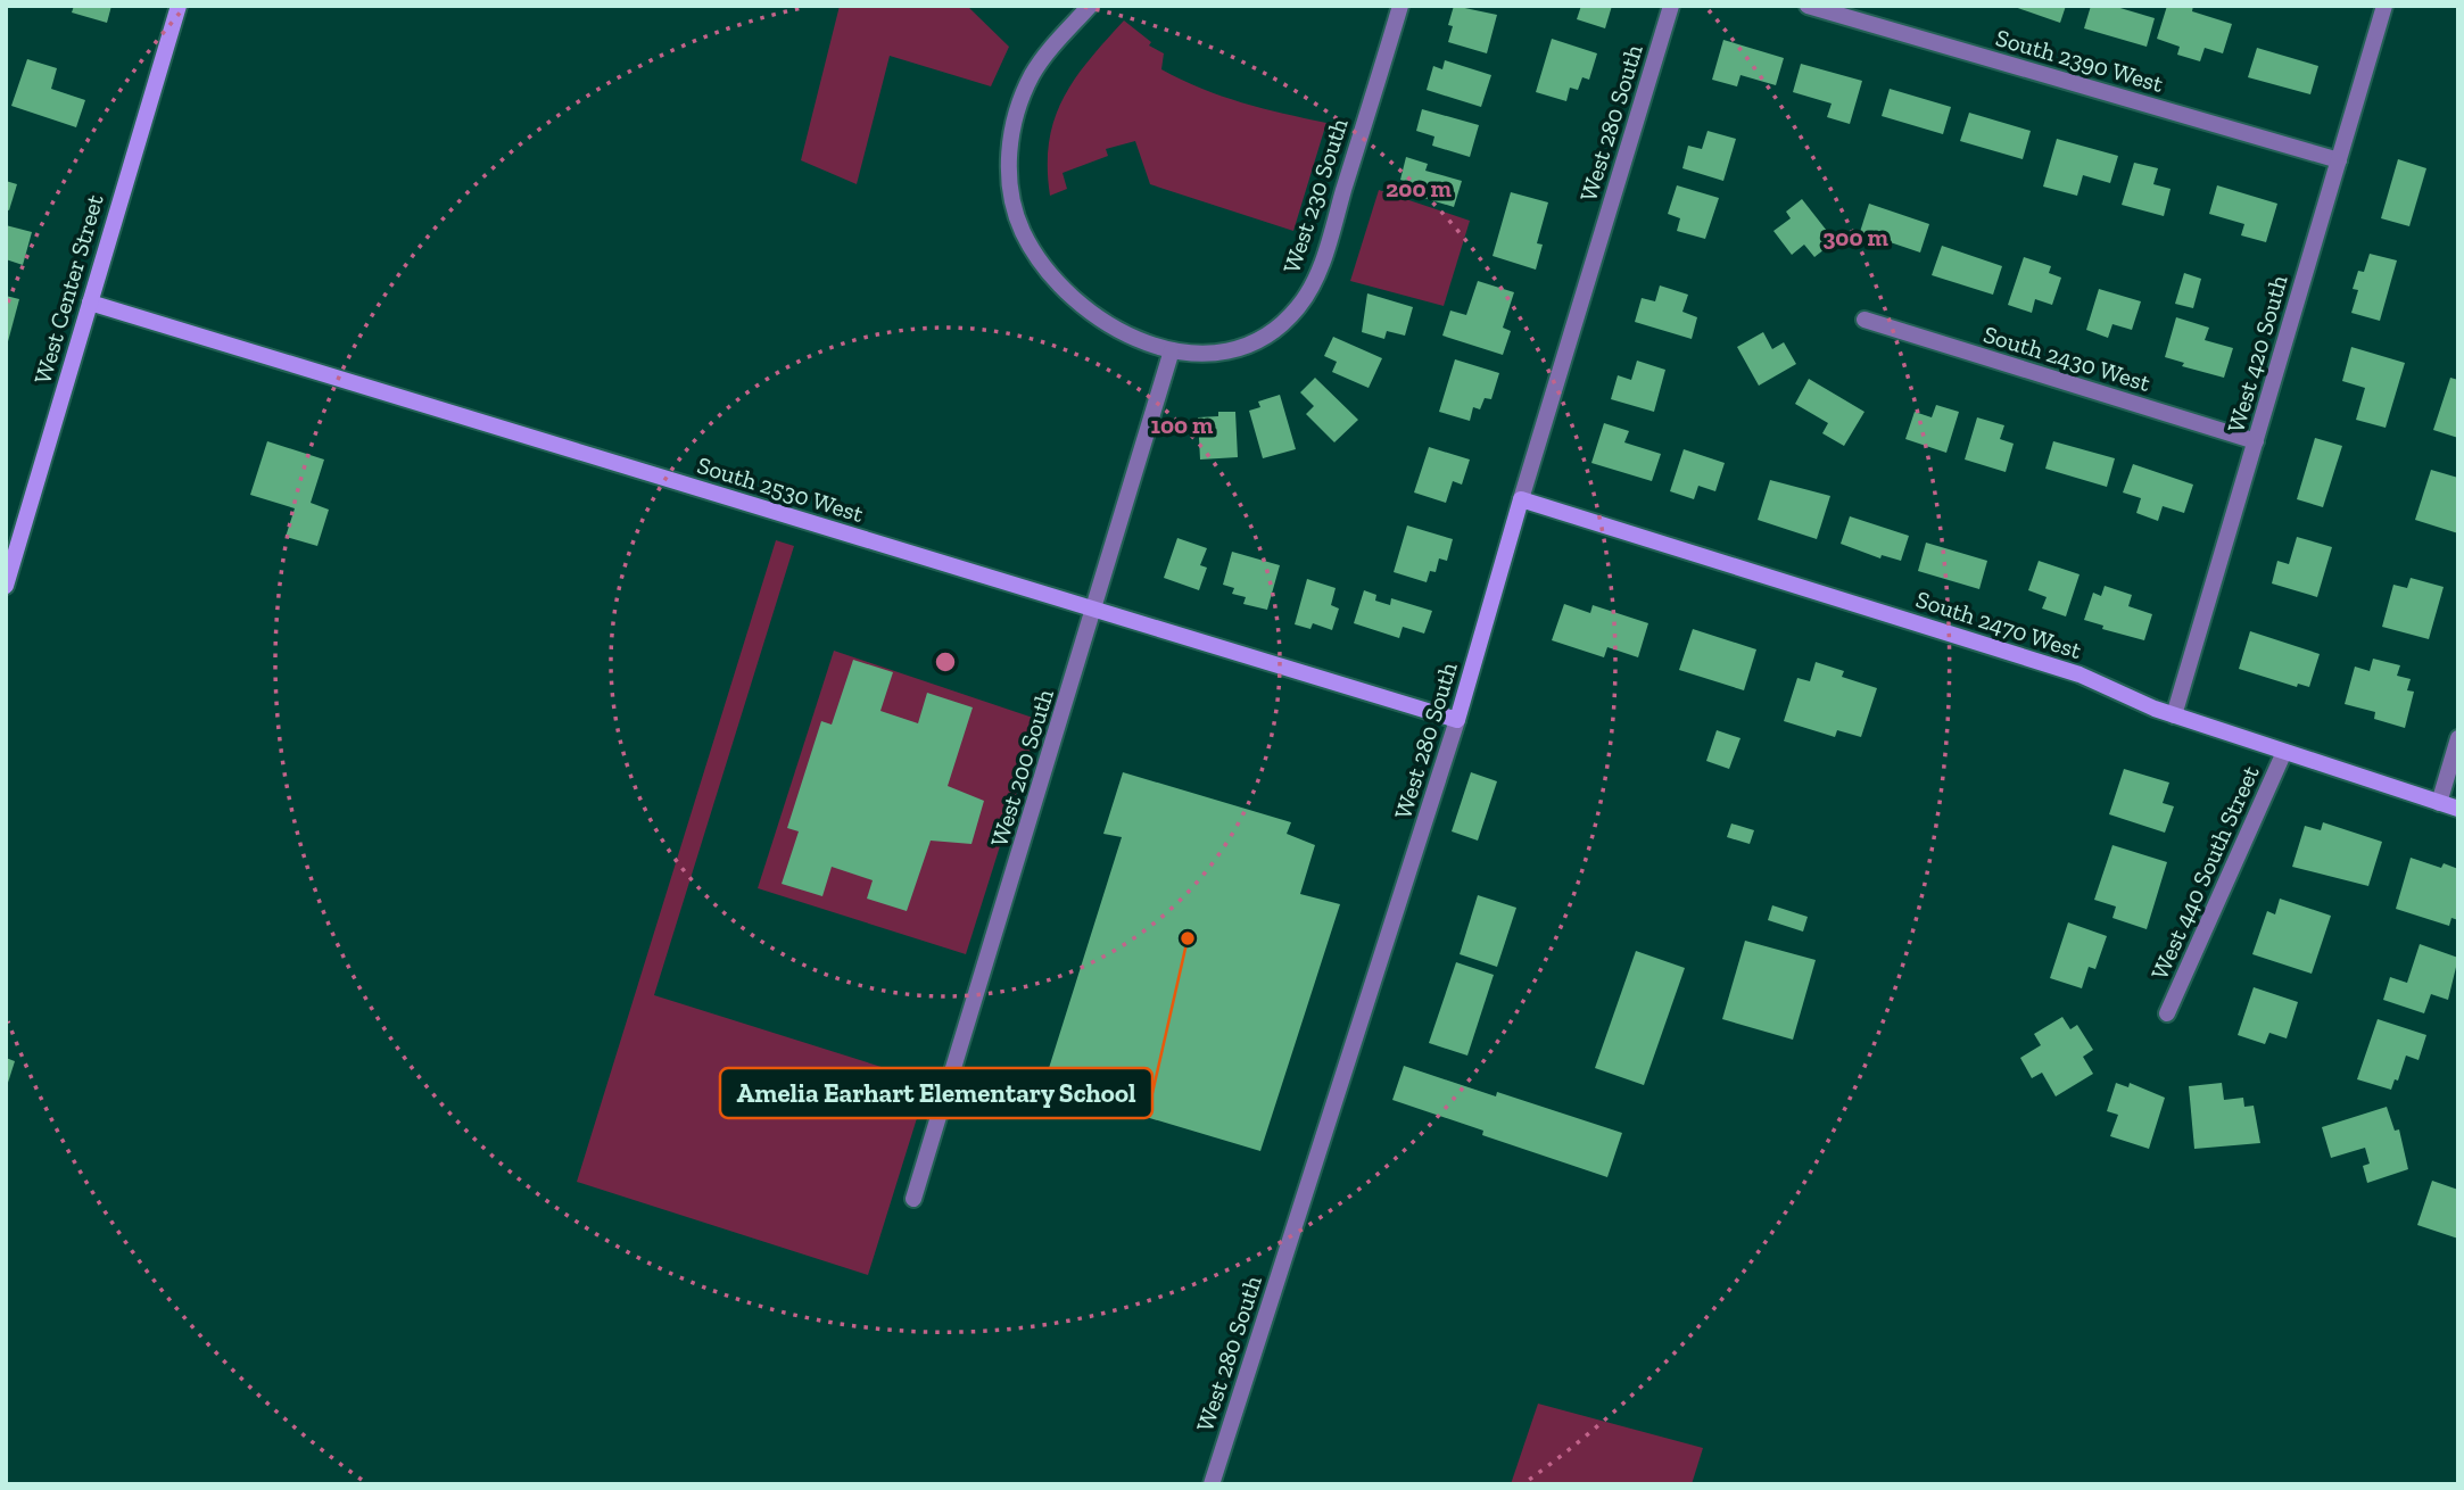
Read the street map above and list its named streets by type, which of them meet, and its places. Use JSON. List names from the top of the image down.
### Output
{
  "streets": {
    "street": [
      "South 2390 West",
      "West 280 South",
      "West 230 South",
      "West Center Street",
      "West 420 South",
      "South 2430 West",
      "South 2530 West",
      "South 2470 West",
      "West 200 South",
      "West 440 South Street"
    ]
  },
  "crossings": [
    ["South 2390 West", "West 420 South"],
    ["West 280 South", "South 2530 West"],
    ["West 280 South", "South 2470 West"],
    ["West 230 South", "West 200 South"],
    ["West Center Street", "South 2530 West"],
    ["West 420 South", "South 2430 West"],
    ["West 420 South", "South 2470 West"],
    ["South 2530 West", "West 200 South"],
    ["South 2470 West", "West 440 South Street"]
  ],
  "places": ["Amelia Earhart Elementary School"],
  "rings": ["200 m", "300 m", "100 m"]
}
